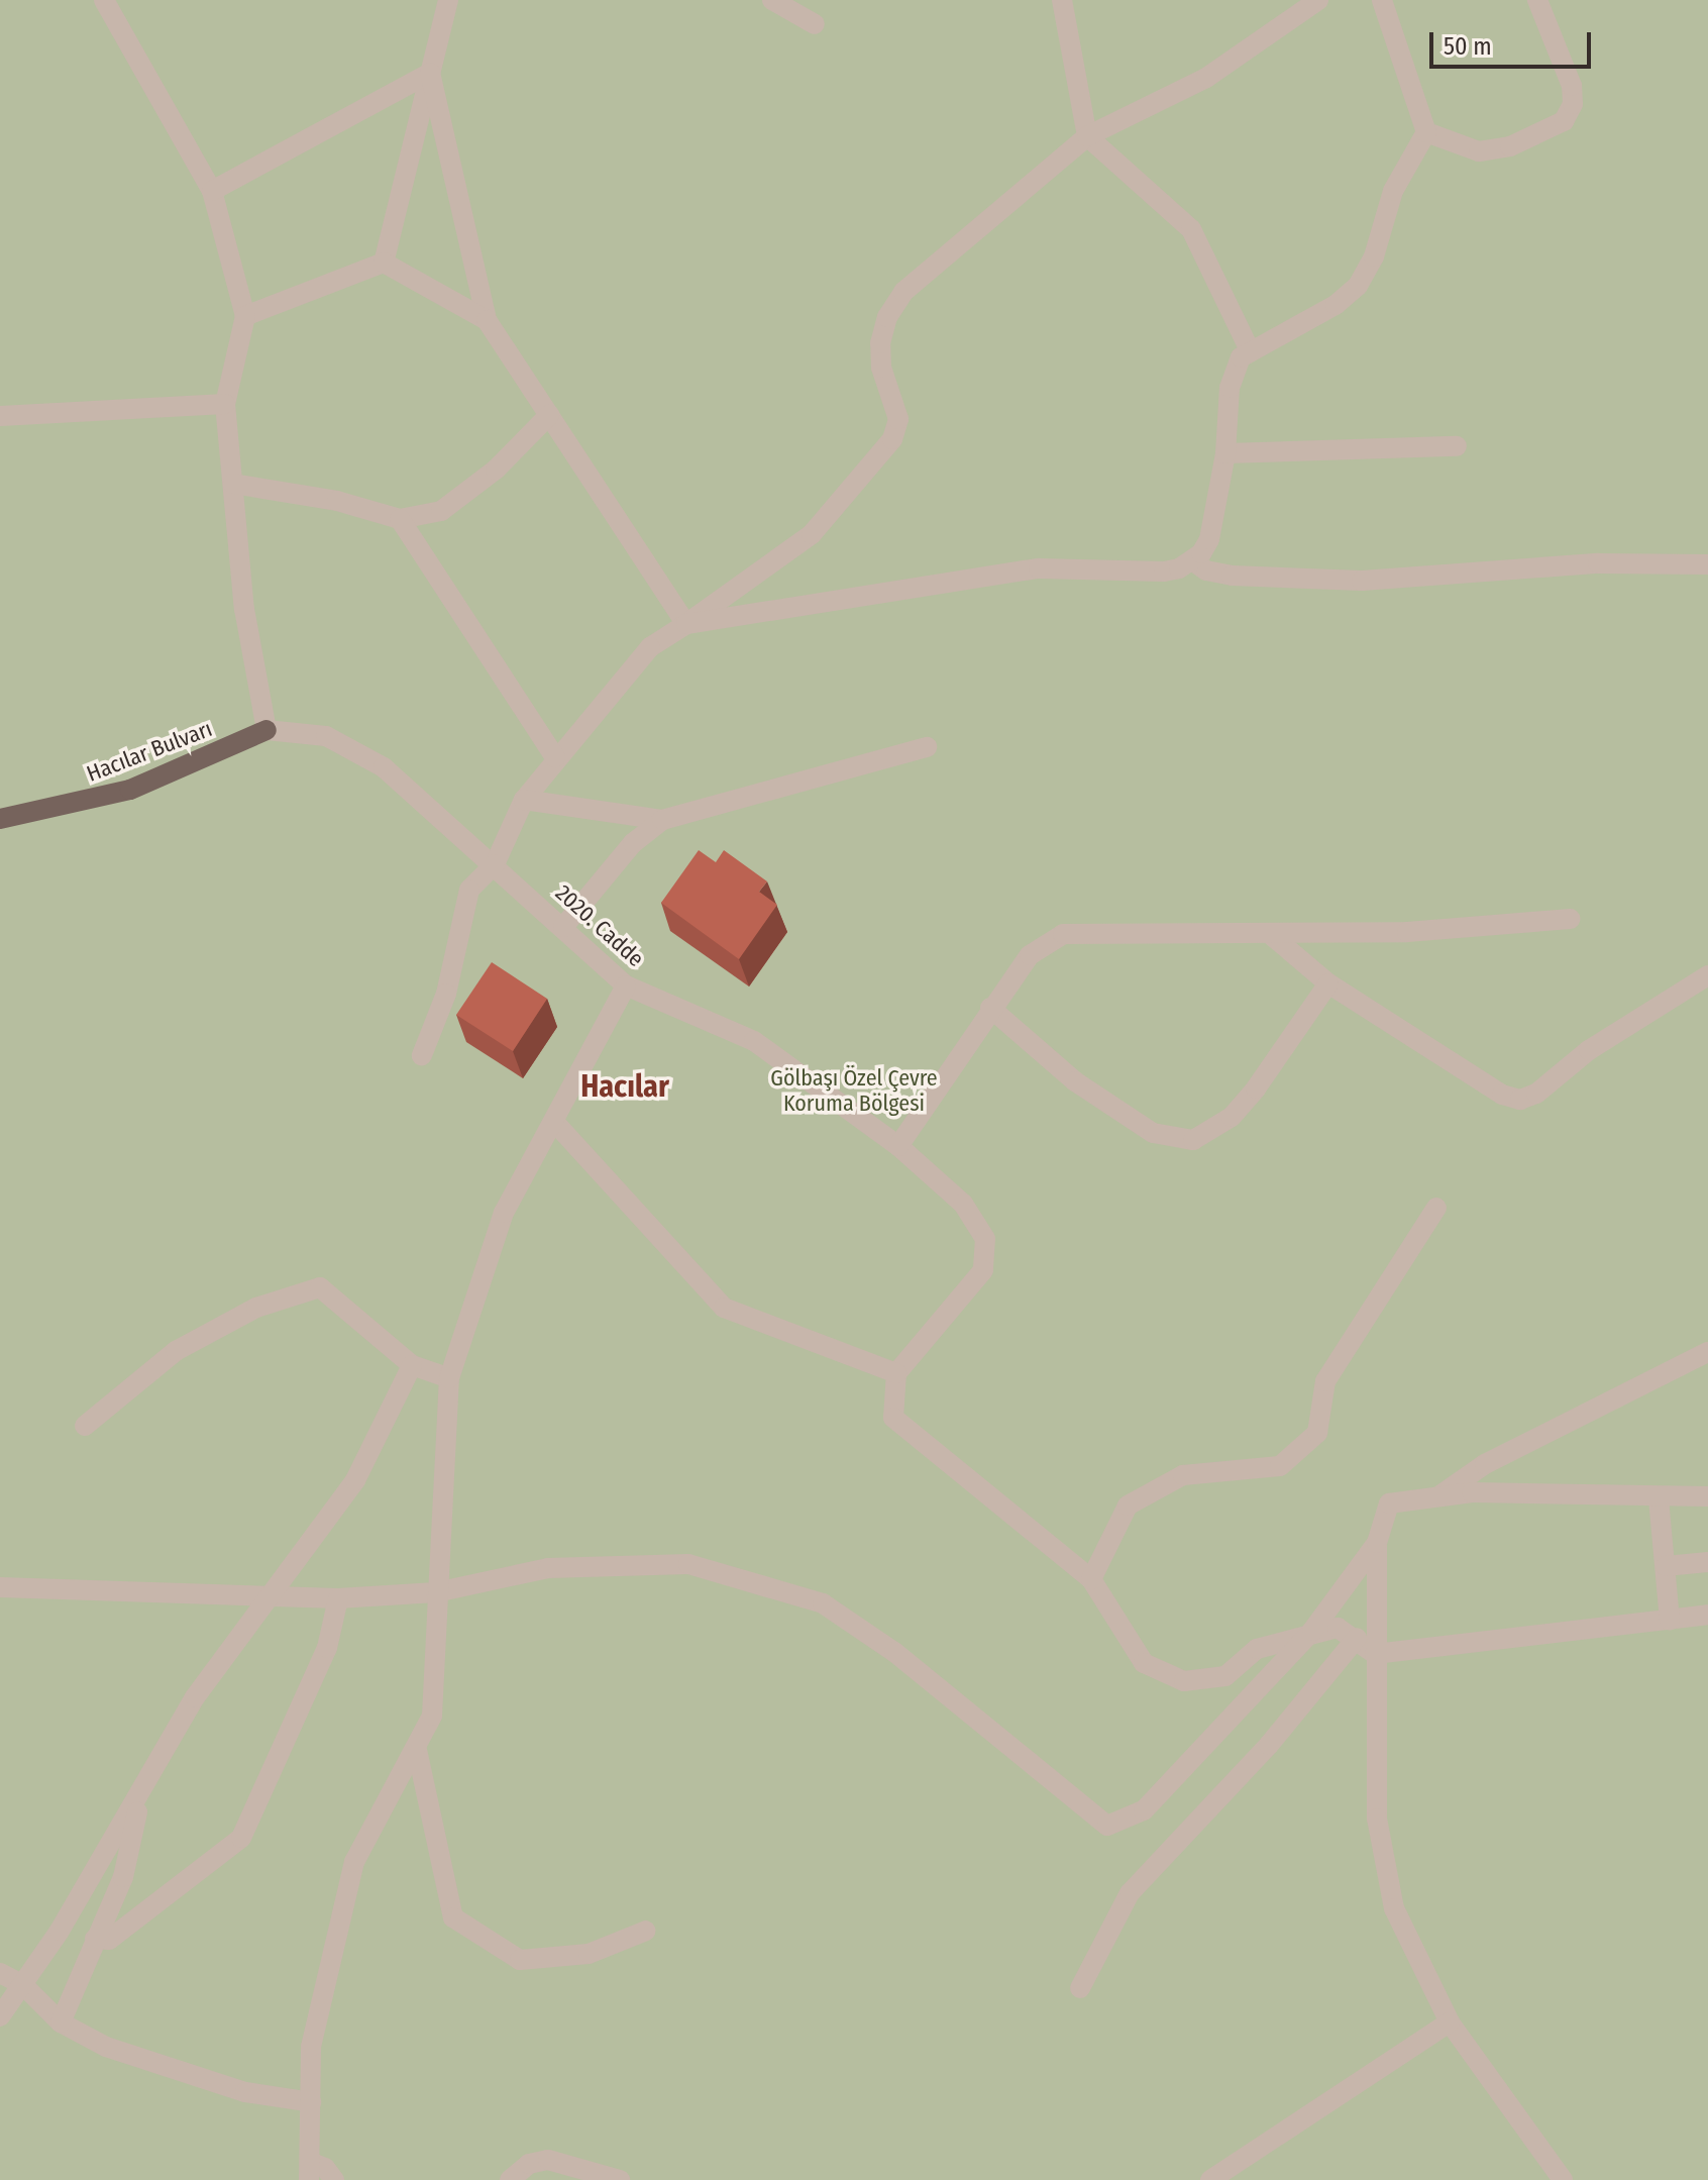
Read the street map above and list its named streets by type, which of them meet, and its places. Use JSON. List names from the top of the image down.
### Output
{
  "streets": {
    "main road": ["Hacılar Bulvarı"],
    "street": ["2020. Cadde"]
  },
  "crossings": [
    ["Hacılar Bulvarı", "2020. Cadde"]
  ],
  "districts": ["Hacılar"],
  "parks": ["Gölbaşı Özel Çevre Koruma Bölgesi"],
  "scale_bar": "50 m"
}
